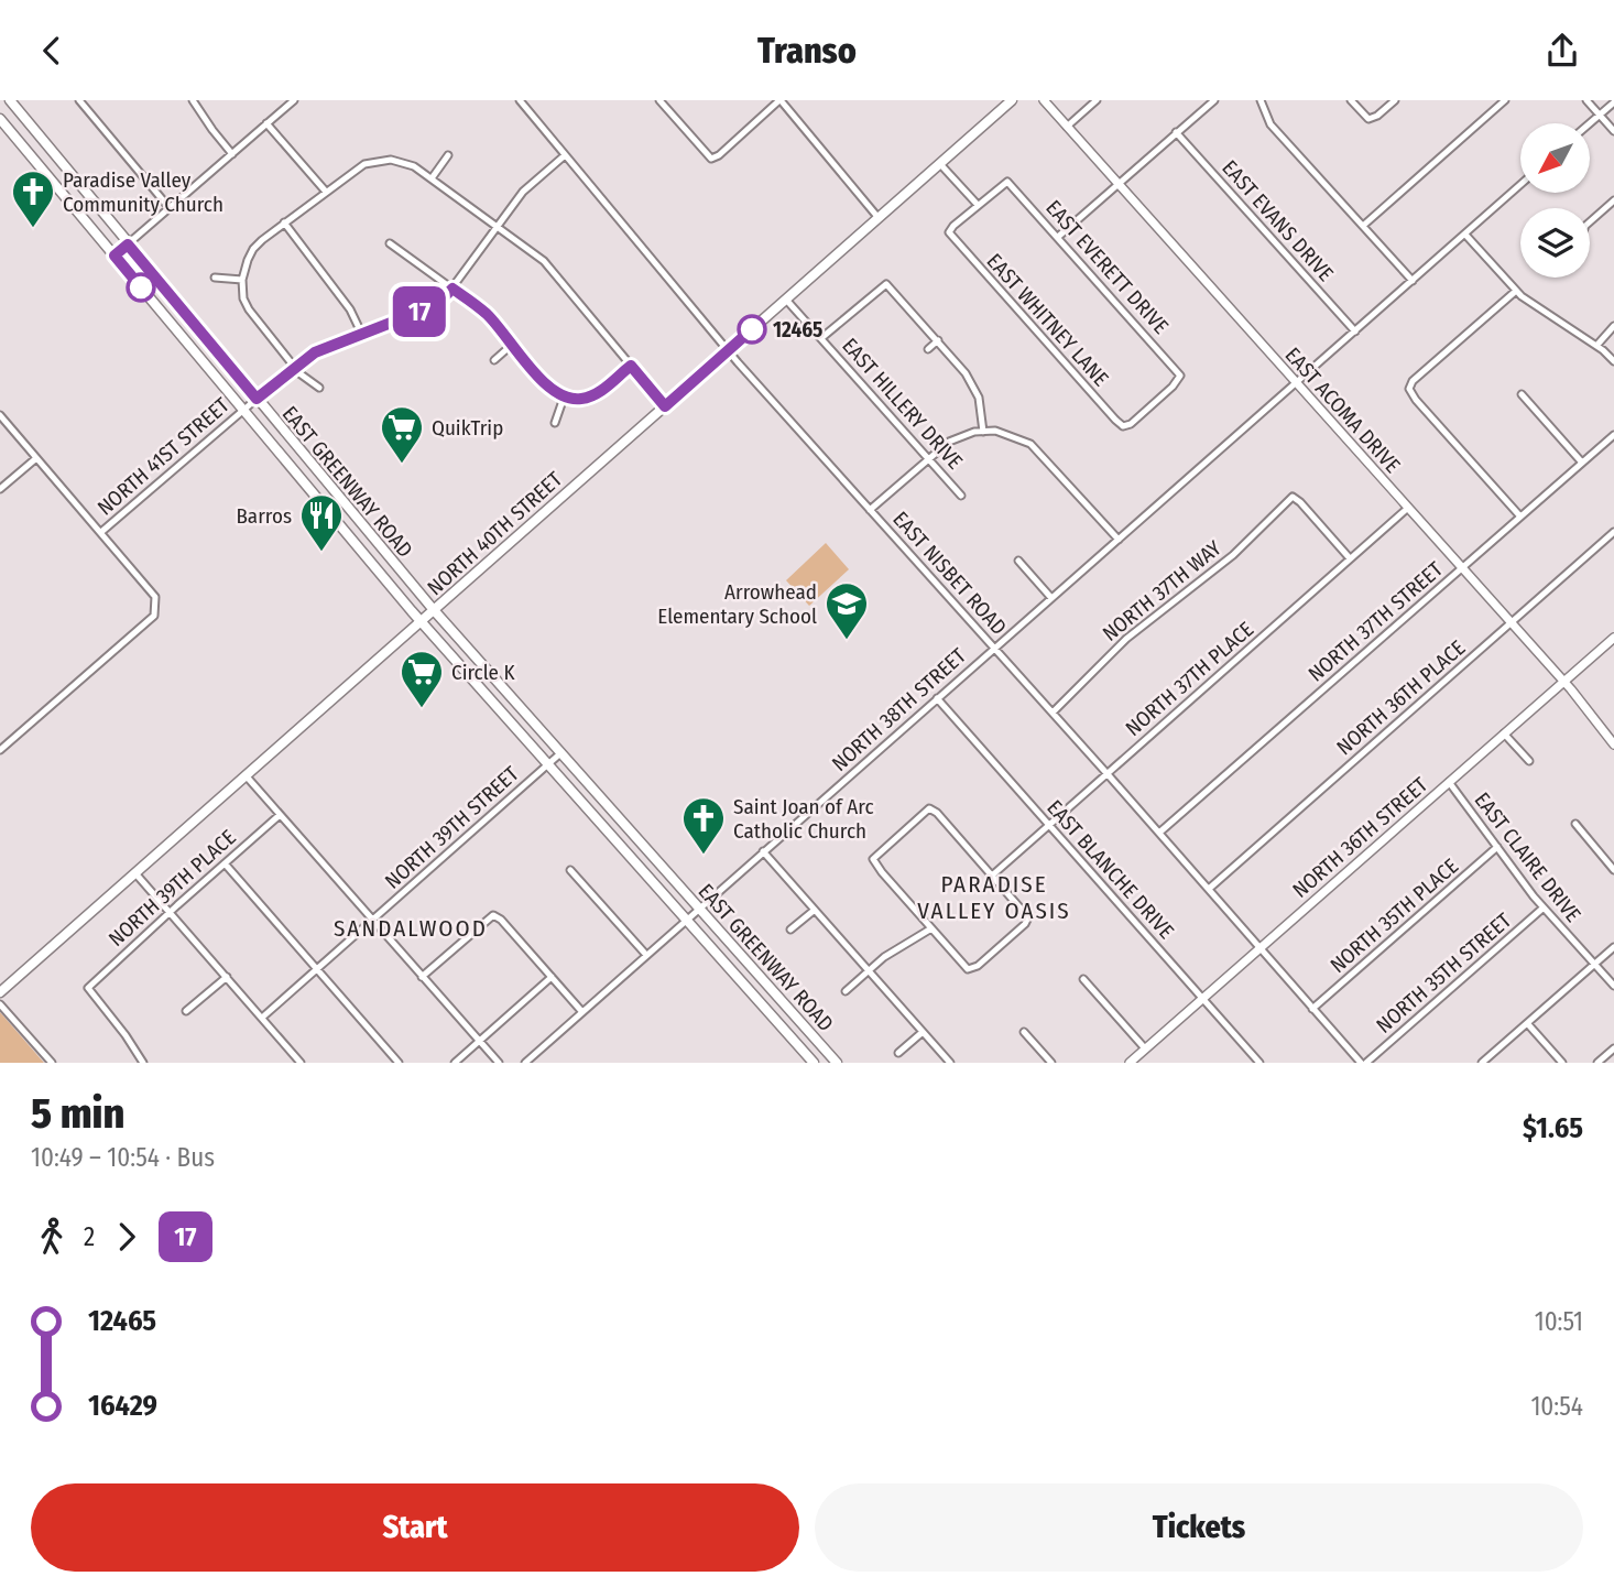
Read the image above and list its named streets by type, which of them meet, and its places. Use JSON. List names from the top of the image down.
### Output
{
  "streets": {
    "main road": ["EAST GREENWAY ROAD", "NORTH 40TH STREET"],
    "street": [
      "EAST EVANS DRIVE",
      "EAST EVERETT DRIVE",
      "EAST WHITNEY LANE",
      "EAST HILLERY DRIVE",
      "EAST ACOMA DRIVE",
      "NORTH 41ST STREET",
      "EAST NISBET ROAD",
      "NORTH 37TH WAY",
      "NORTH 37TH STREET",
      "NORTH 37TH PLACE",
      "NORTH 36TH PLACE",
      "NORTH 38TH STREET",
      "NORTH 39TH STREET",
      "NORTH 36TH STREET",
      "EAST CLAIRE DRIVE",
      "EAST BLANCHE DRIVE",
      "NORTH 39TH PLACE",
      "NORTH 35TH PLACE",
      "NORTH 35TH STREET"
    ]
  },
  "crossings": [
    ["EAST EVERETT DRIVE", "EAST WHITNEY LANE"],
    ["EAST HILLERY DRIVE", "NORTH 40TH STREET"],
    ["EAST ACOMA DRIVE", "NORTH 37TH STREET"],
    ["EAST ACOMA DRIVE", "NORTH 37TH PLACE"],
    ["EAST ACOMA DRIVE", "NORTH 36TH PLACE"],
    ["EAST ACOMA DRIVE", "NORTH 38TH STREET"],
    ["EAST ACOMA DRIVE", "NORTH 36TH STREET"],
    ["NORTH 41ST STREET", "EAST GREENWAY ROAD"],
    ["NORTH 41ST STREET", "EAST NISBET ROAD"],
    ["EAST GREENWAY ROAD", "NORTH 40TH STREET"],
    ["EAST GREENWAY ROAD", "NORTH 38TH STREET"],
    ["EAST GREENWAY ROAD", "NORTH 39TH STREET"],
    ["NORTH 40TH STREET", "EAST NISBET ROAD"],
    ["EAST NISBET ROAD", "NORTH 37TH WAY"],
    ["EAST NISBET ROAD", "NORTH 37TH STREET"],
    ["EAST NISBET ROAD", "NORTH 37TH PLACE"],
    ["EAST NISBET ROAD", "NORTH 36TH PLACE"],
    ["EAST NISBET ROAD", "NORTH 38TH STREET"],
    ["EAST NISBET ROAD", "NORTH 36TH STREET"],
    ["EAST NISBET ROAD", "NORTH 35TH PLACE"],
    ["NORTH 37TH WAY", "NORTH 37TH PLACE"],
    ["NORTH 37TH PLACE", "EAST BLANCHE DRIVE"],
    ["NORTH 38TH STREET", "EAST BLANCHE DRIVE"],
    ["NORTH 36TH STREET", "EAST CLAIRE DRIVE"],
    ["NORTH 36TH STREET", "EAST BLANCHE DRIVE"],
    ["EAST CLAIRE DRIVE", "NORTH 35TH PLACE"],
    ["EAST CLAIRE DRIVE", "NORTH 35TH STREET"]
  ],
  "districts": ["PARADISE VALLEY OASIS", "SANDALWOOD"],
  "places": {
    "church": ["Paradise Valley Community Church", "Saint Joan of Arc Catholic Church"],
    "other": ["12465"],
    "supermarket": ["QuikTrip", "Circle K"],
    "restaurant": ["Barros"],
    "school or university": ["Arrowhead Elementary School"]
  },
  "lines": ["bus line 17"],
  "north": "bottom left",
  "page": {
    "header": "Transo",
    "on_map": "17",
    "heading": ["5 min", "10:49 – 10:54 · Bus", "$1.65"],
    "legs": ["2", "17"],
    "list": [
      {
        "name": "12465",
        "value": "10:51"
      },
      {
        "name": "16429",
        "value": "10:54"
      }
    ],
    "buttons": ["Start", "Tickets"]
  }
}
